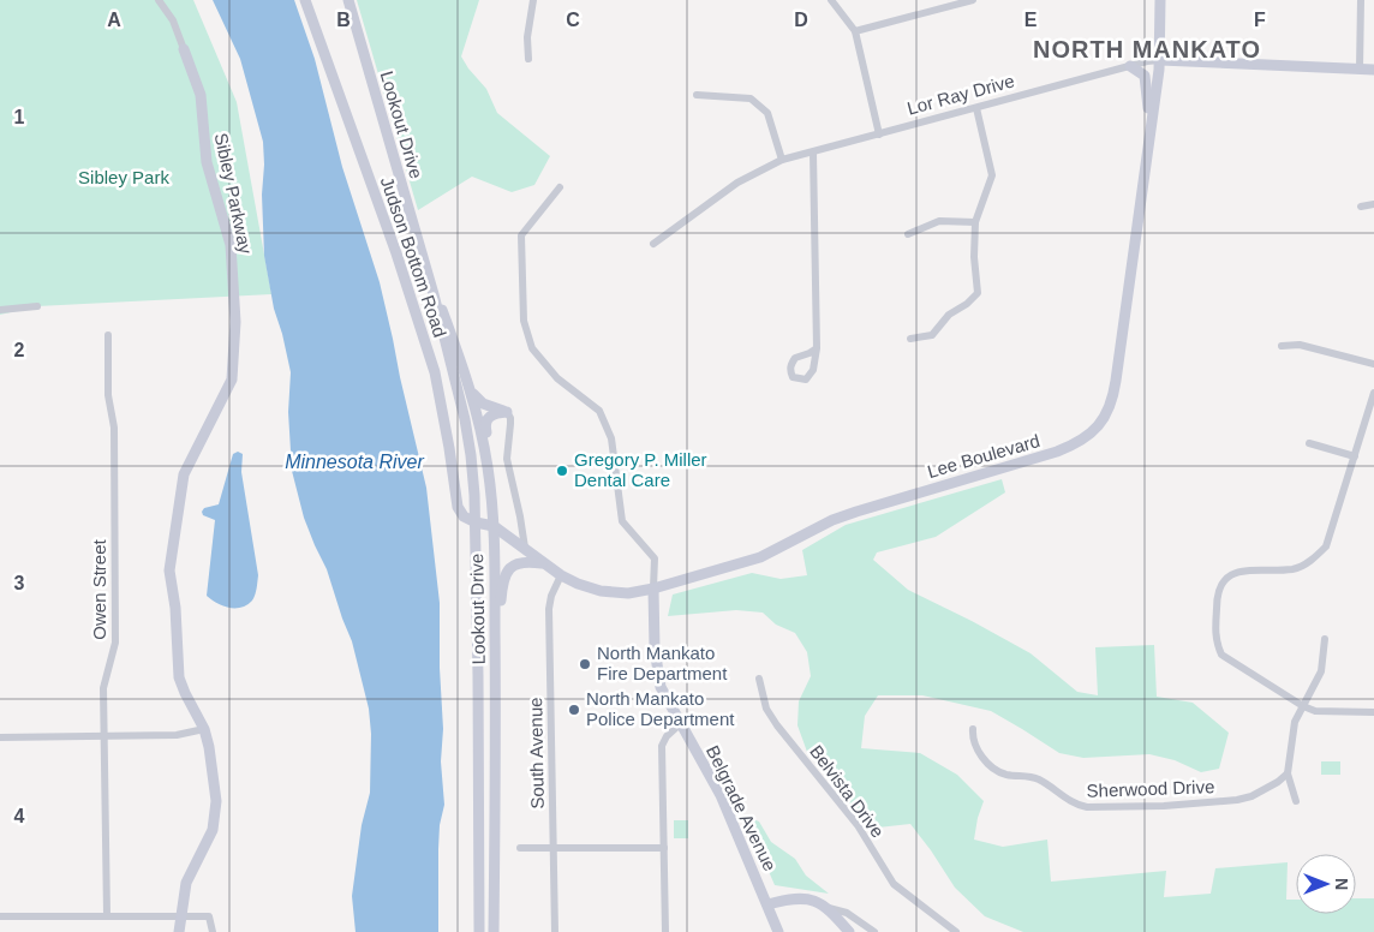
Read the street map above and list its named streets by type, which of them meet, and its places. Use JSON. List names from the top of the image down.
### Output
{
  "streets": {
    "main road": [
      "Lor Ray Drive",
      "Lookout Drive",
      "Sibley Parkway",
      "Judson Bottom Road",
      "Lee Boulevard",
      "Belgrade Avenue"
    ],
    "street": [
      "Owen Street",
      "South Avenue",
      "Sherwood Drive",
      "Belvista Drive"
    ]
  },
  "crossings": [
    ["Lor Ray Drive", "Lee Boulevard"],
    ["Lookout Drive", "Judson Bottom Road"],
    ["Lookout Drive", "Lee Boulevard"],
    ["Judson Bottom Road", "Lee Boulevard"],
    ["Lee Boulevard", "South Avenue"],
    ["Lee Boulevard", "Belgrade Avenue"]
  ],
  "districts": ["NORTH MANKATO"],
  "water": ["Minnesota River"],
  "parks": ["Sibley Park"],
  "places": ["Gregory P. Miller Dental Care", "North Mankato Fire Department", "North Mankato Police Department"],
  "north": "right",
  "grid": {
    "columns": [
      "A",
      "B",
      "C",
      "D",
      "E",
      "F"
    ],
    "rows": [
      "1",
      "2",
      "3",
      "4"
    ]
  }
}
